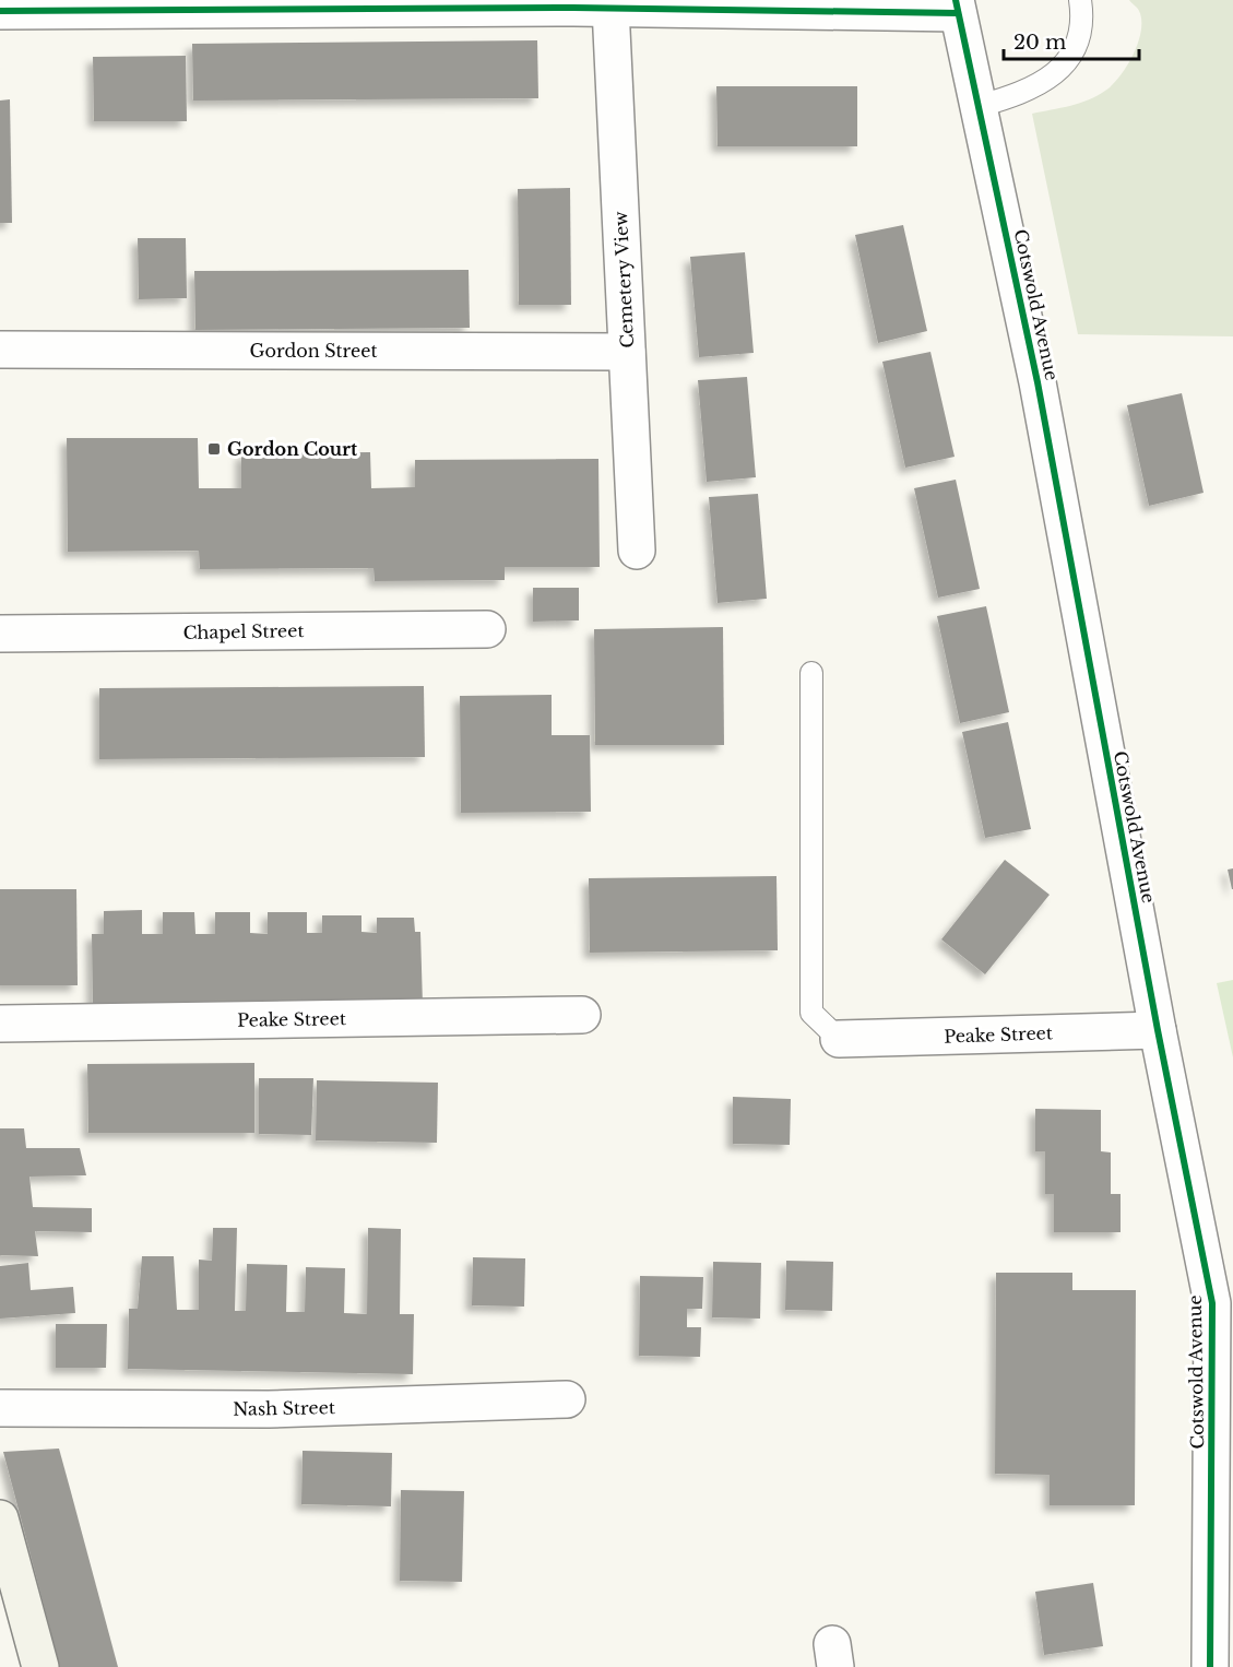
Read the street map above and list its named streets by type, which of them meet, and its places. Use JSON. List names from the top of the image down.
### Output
{
  "streets": {
    "street": [
      "Cemetery View",
      "Cotswold Avenue",
      "Gordon Street",
      "Chapel Street",
      "Peake Street",
      "Nash Street"
    ]
  },
  "crossings": [
    ["Cemetery View", "Gordon Street"],
    ["Cotswold Avenue", "Peake Street"]
  ],
  "places": {
    "transit": ["Gordon Court"]
  },
  "scale_bar": "20 m"
}
